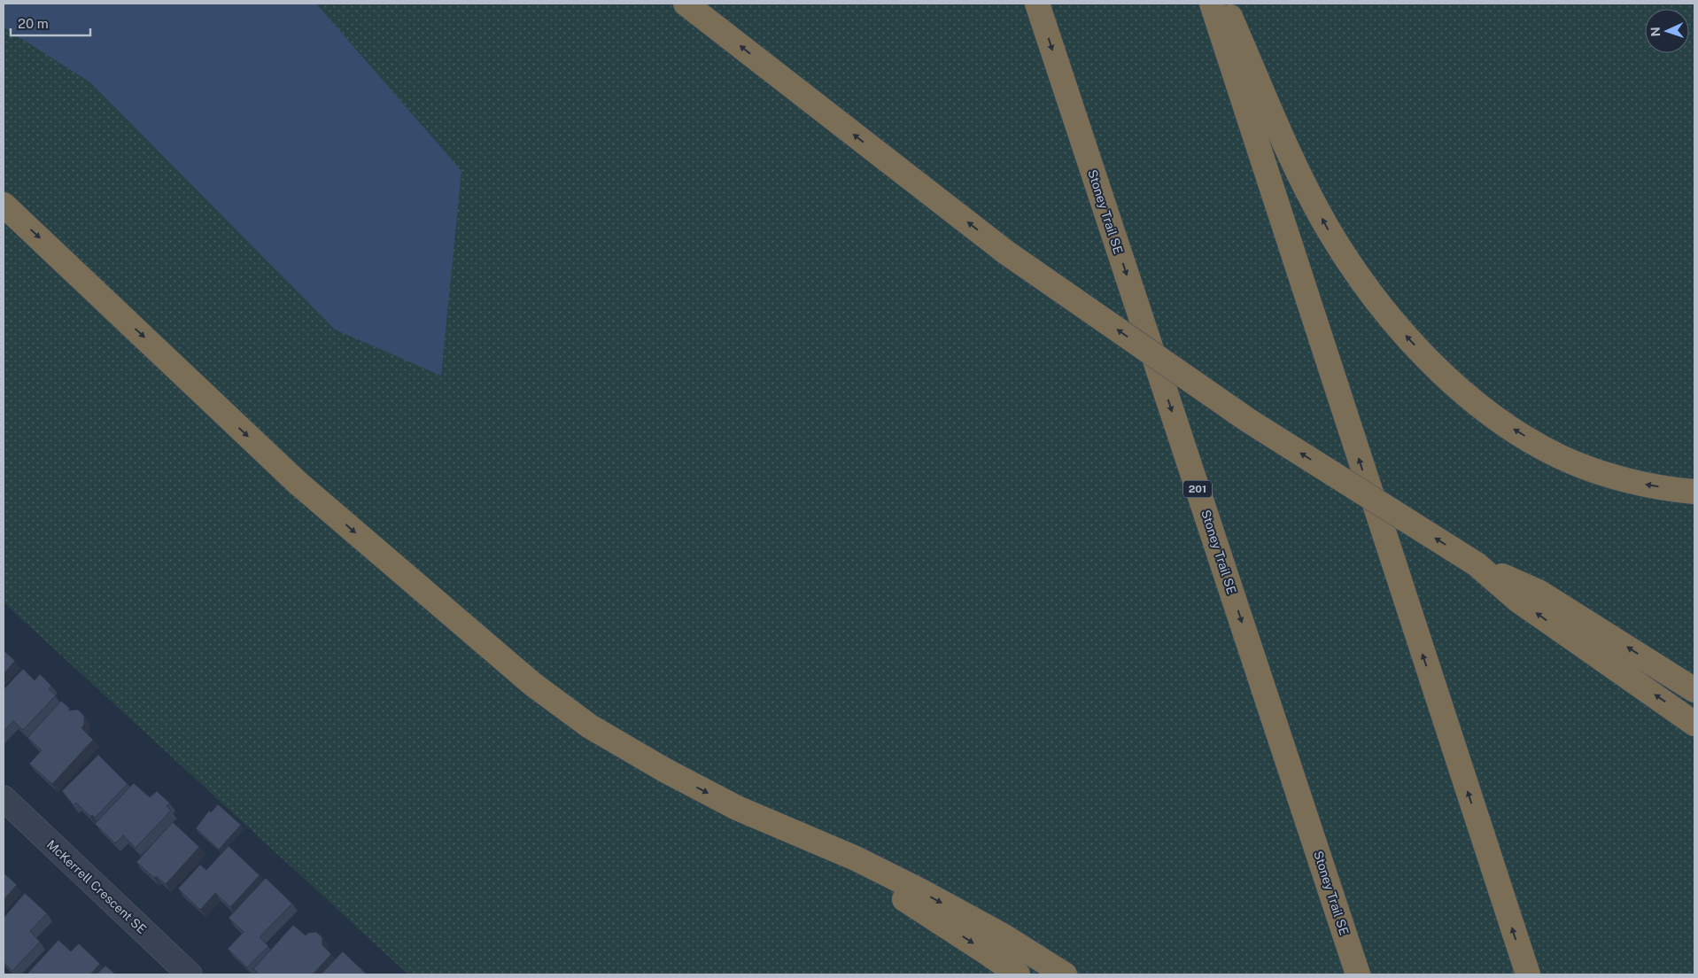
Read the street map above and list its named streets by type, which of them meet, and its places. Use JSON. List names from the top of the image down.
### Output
{
  "streets": {
    "highway": ["Stoney Trail SE", "201"],
    "street": ["McKerrell Crescent SE"]
  },
  "scale_bar": "20 m",
  "north": "left"
}
